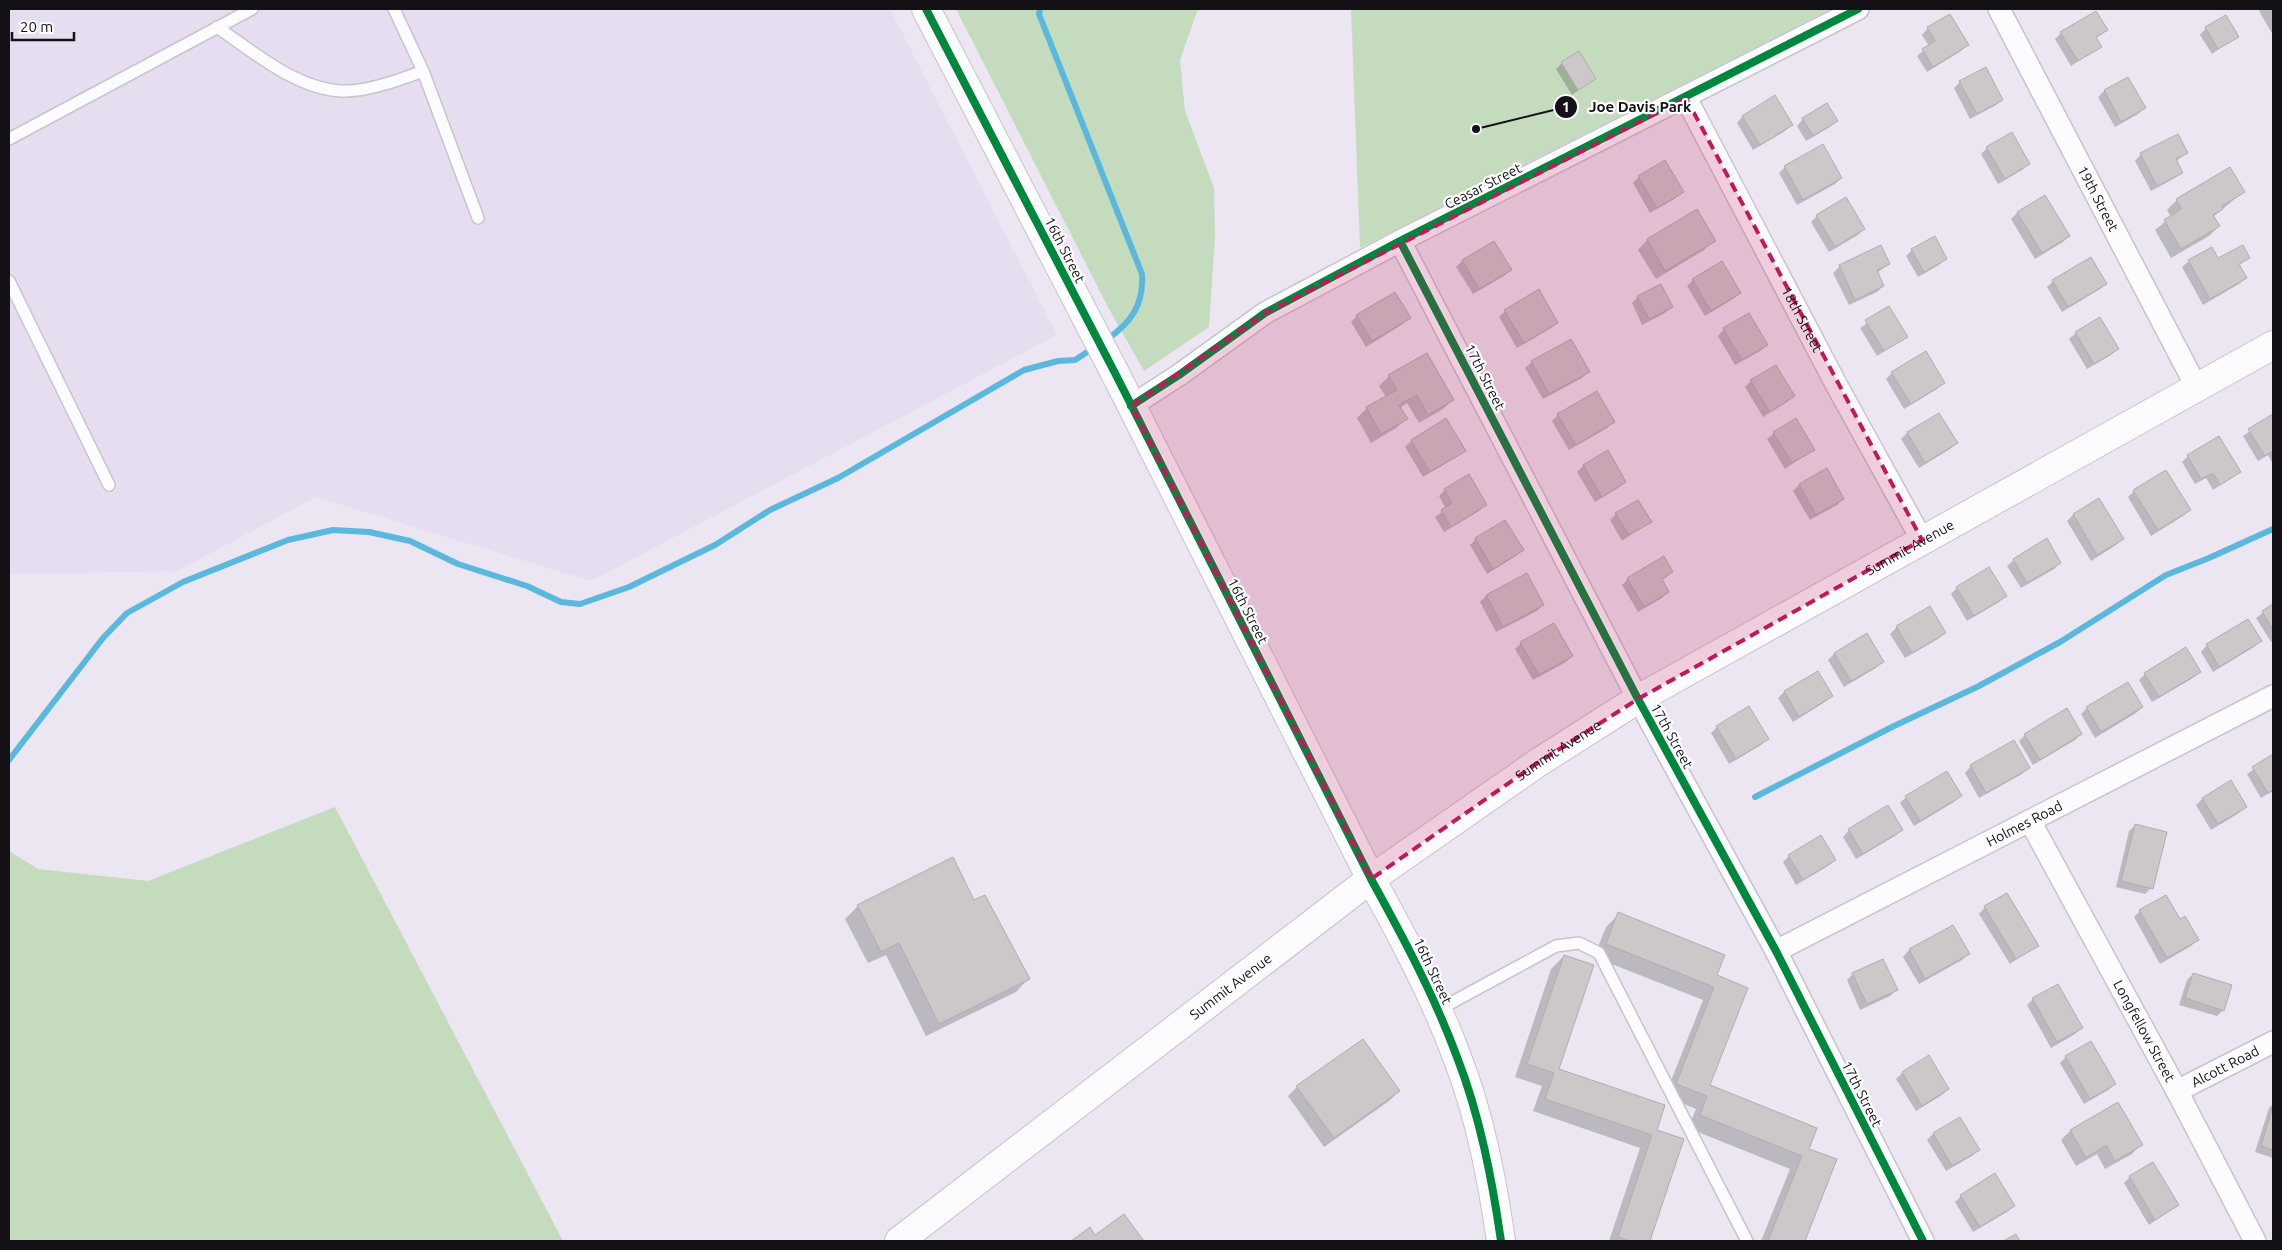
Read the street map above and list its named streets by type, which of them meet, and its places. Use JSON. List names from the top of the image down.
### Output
{
  "streets": {
    "main road": ["16th Street", "Summit Avenue"],
    "street": [
      "Ceasar Street",
      "19th Street",
      "18th Street",
      "17th Street",
      "Holmes Road",
      "Longfellow Street",
      "Alcott Road"
    ]
  },
  "crossings": [
    ["Ceasar Street", "16th Street"],
    ["Ceasar Street", "18th Street"],
    ["Ceasar Street", "17th Street"],
    ["19th Street", "Summit Avenue"],
    ["16th Street", "Summit Avenue"],
    ["18th Street", "Summit Avenue"],
    ["17th Street", "Summit Avenue"],
    ["17th Street", "Holmes Road"],
    ["Holmes Road", "Longfellow Street"],
    ["Longfellow Street", "Alcott Road"]
  ],
  "places": ["Joe Davis Park"],
  "scale_bar": "20 m"
}
